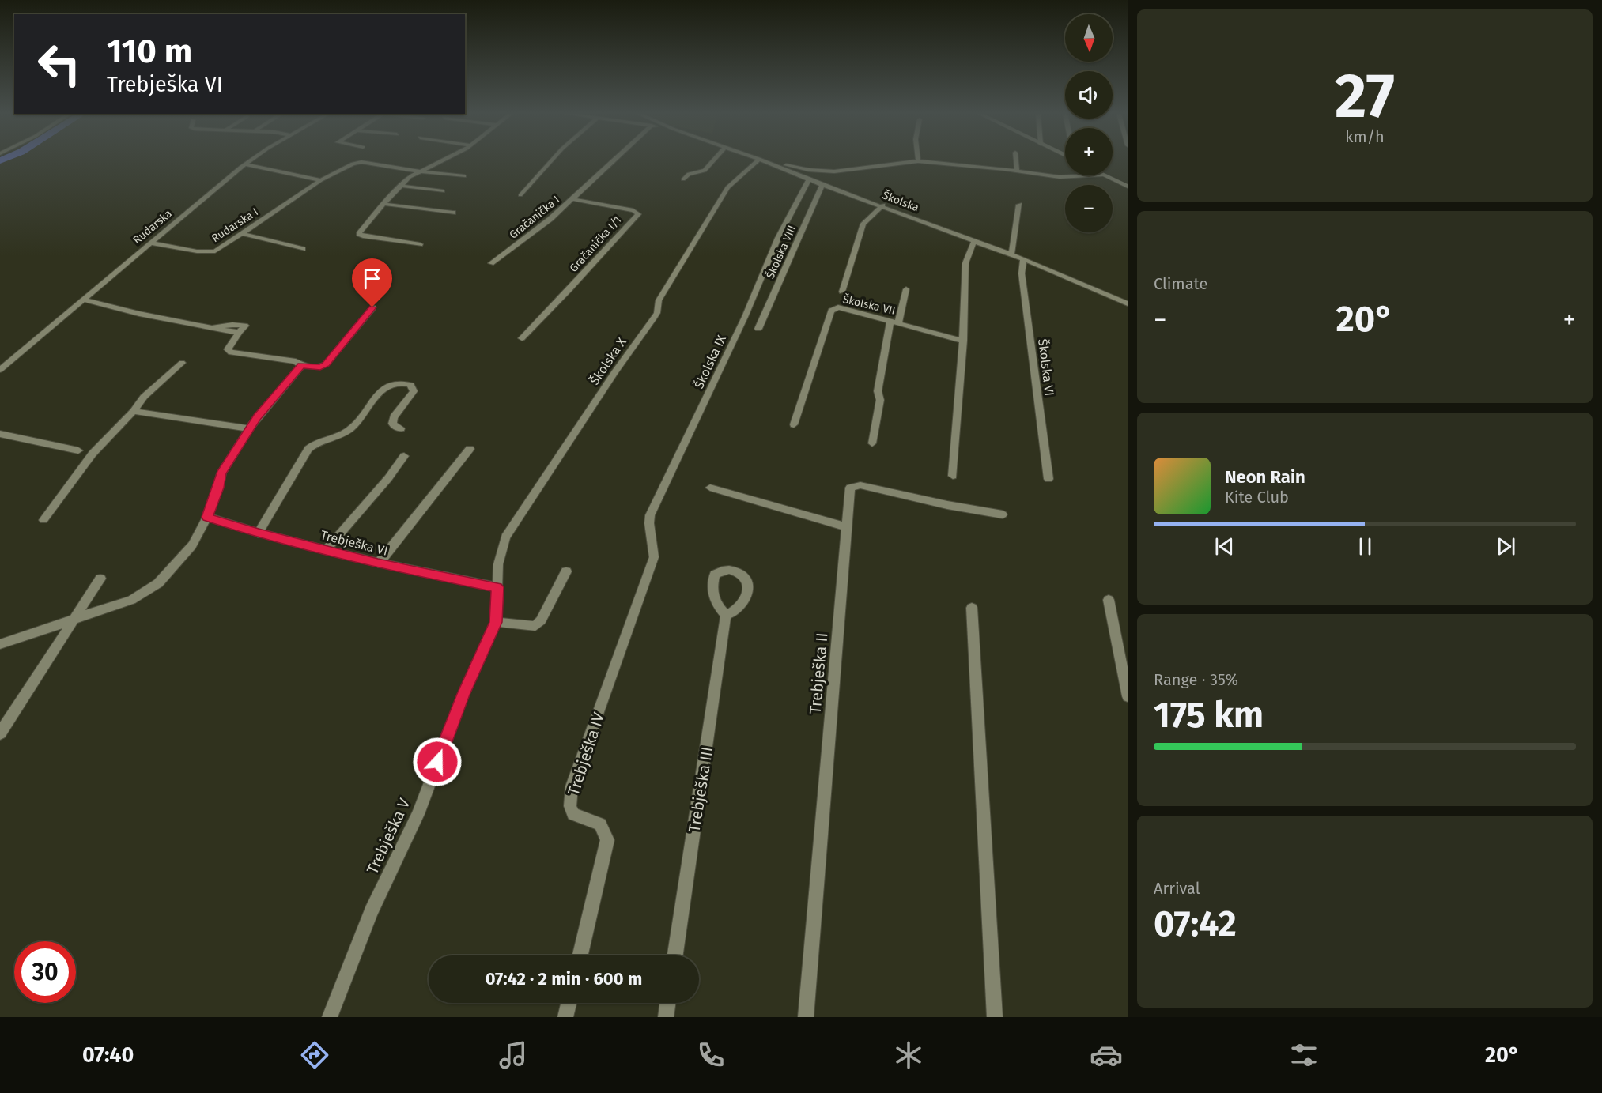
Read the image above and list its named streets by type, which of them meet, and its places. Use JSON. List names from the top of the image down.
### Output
{
  "streets": {
    "street": [
      "Školska",
      "Gračanička I",
      "Rudarska I",
      "Rudarska",
      "Gračanička I/1",
      "Školska VIII",
      "Školska VII",
      "Školska X",
      "Školska IX",
      "Školska VI",
      "Trebješka VI",
      "Trebješka II",
      "Trebješka IV",
      "Trebješka III",
      "Trebješka V"
    ]
  },
  "crossings": [
    ["Školska", "Školska VIII"],
    ["Školska", "Školska IX"],
    ["Školska", "Školska VI"],
    ["Gračanička I", "Gračanička I/1"],
    ["Rudarska I", "Rudarska"],
    ["Školska X", "Trebješka VI"],
    ["Školska X", "Trebješka V"],
    ["Školska IX", "Trebješka IV"],
    ["Trebješka VI", "Trebješka V"]
  ],
  "north": "bottom",
  "page": {
    "tile": [
      ["27", "km/h"],
      "Climate",
      ["Range · 35%", "175 km"],
      ["Arrival", "07:42"]
    ],
    "map_buttons": ["+", "−"],
    "turn": ["110 m", "Trebješka VI"],
    "heat": ["−", "20°", "+"],
    "song": ["Neon Rain", "Kite Club"],
    "limit": "30",
    "trip": "07:42 · 2 min · 600 m",
    "tabs": ["07:40", "20°"]
  }
}
